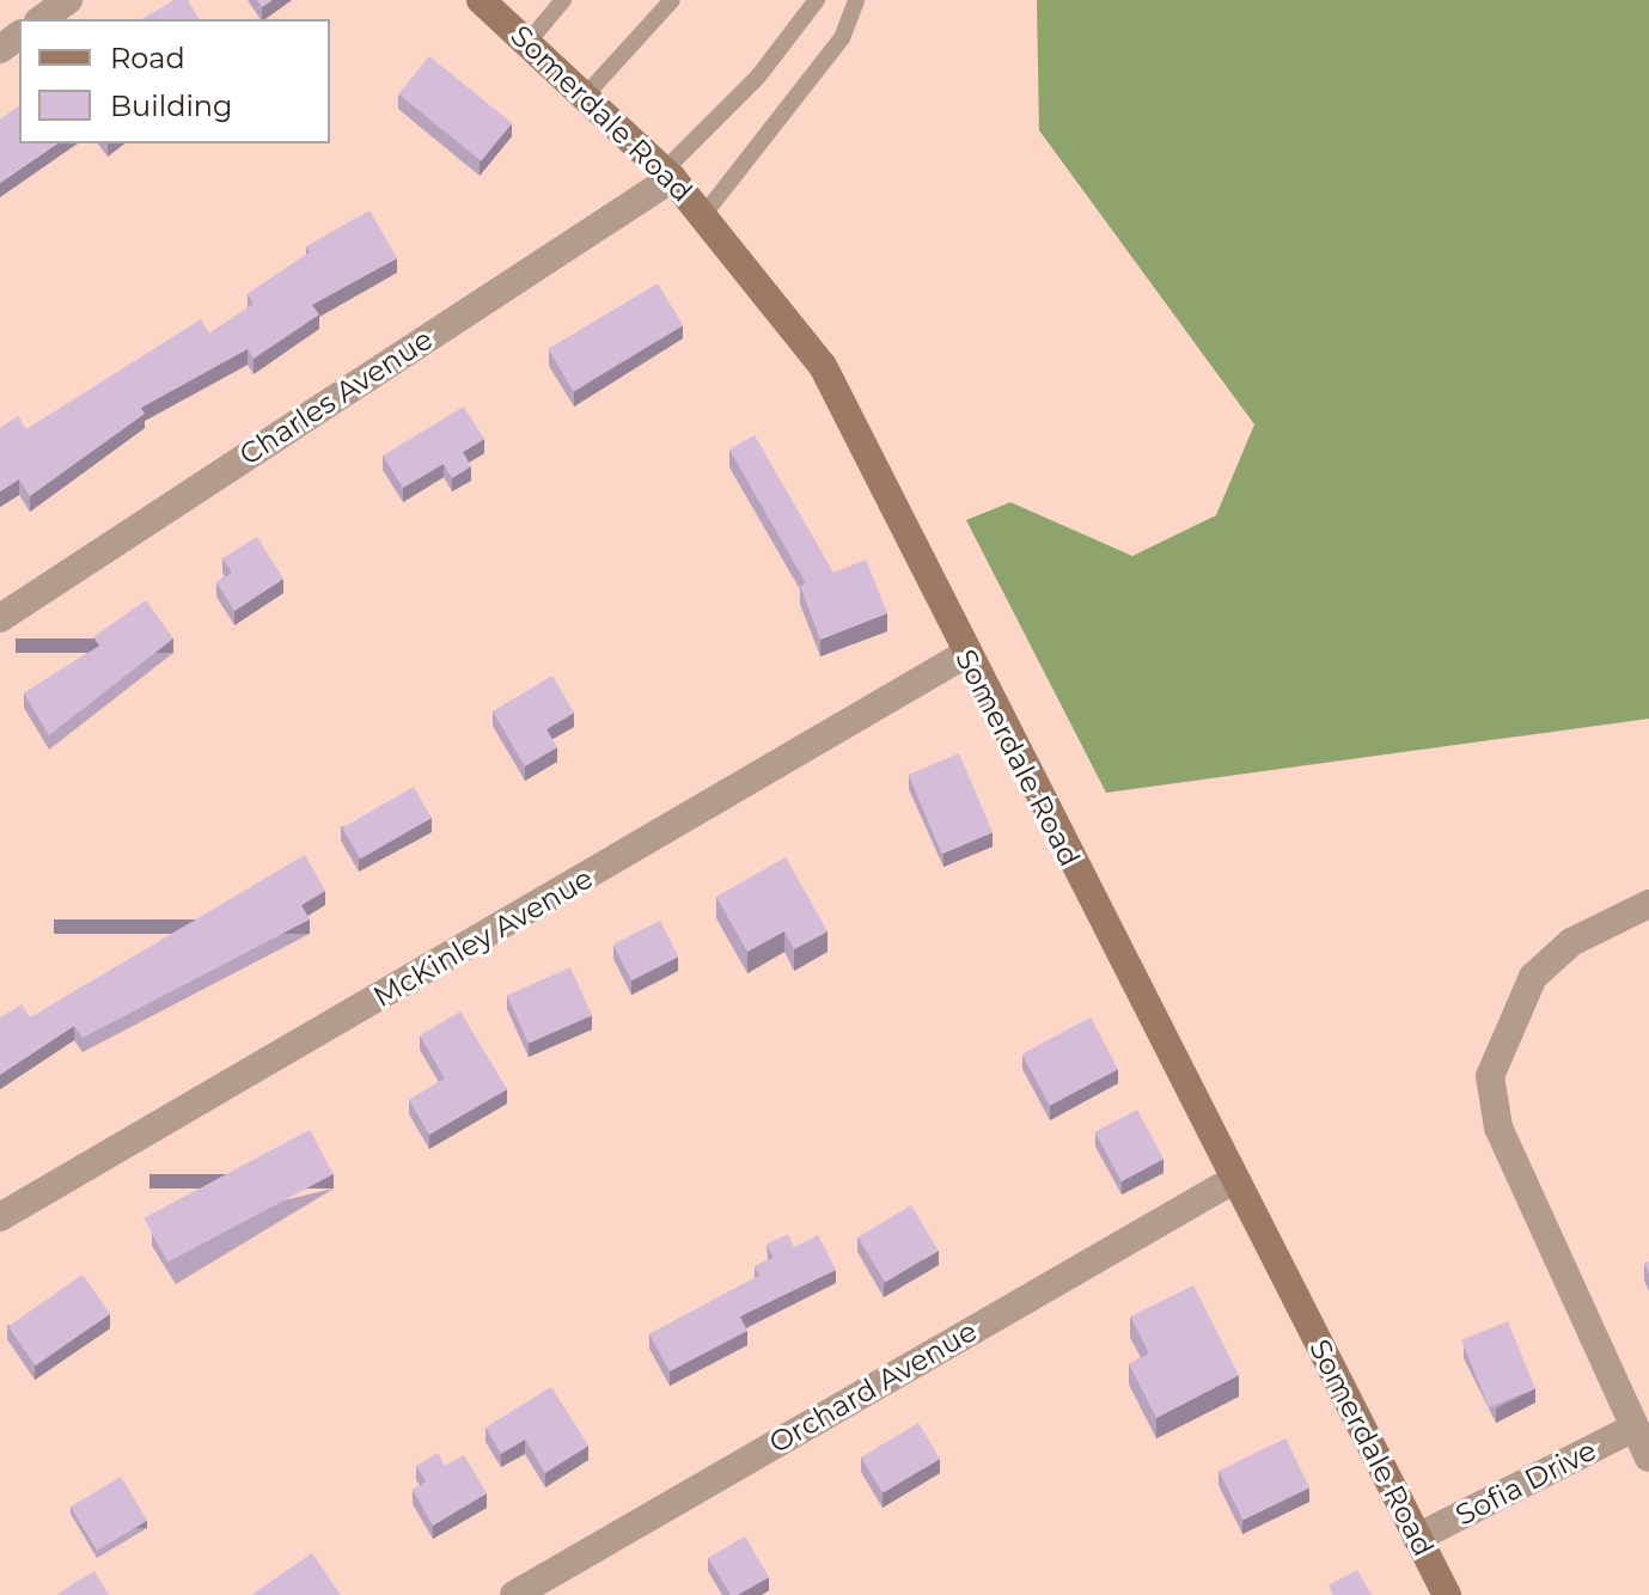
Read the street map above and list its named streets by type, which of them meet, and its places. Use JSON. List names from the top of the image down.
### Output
{
  "streets": {
    "main road": ["Somerdale Road"],
    "street": [
      "Charles Avenue",
      "McKinley Avenue",
      "Orchard Avenue",
      "Sofia Drive"
    ]
  },
  "crossings": [
    ["Somerdale Road", "Charles Avenue"],
    ["Somerdale Road", "McKinley Avenue"],
    ["Somerdale Road", "Orchard Avenue"],
    ["Somerdale Road", "Sofia Drive"]
  ],
  "legend": ["Road", "Building"]
}
